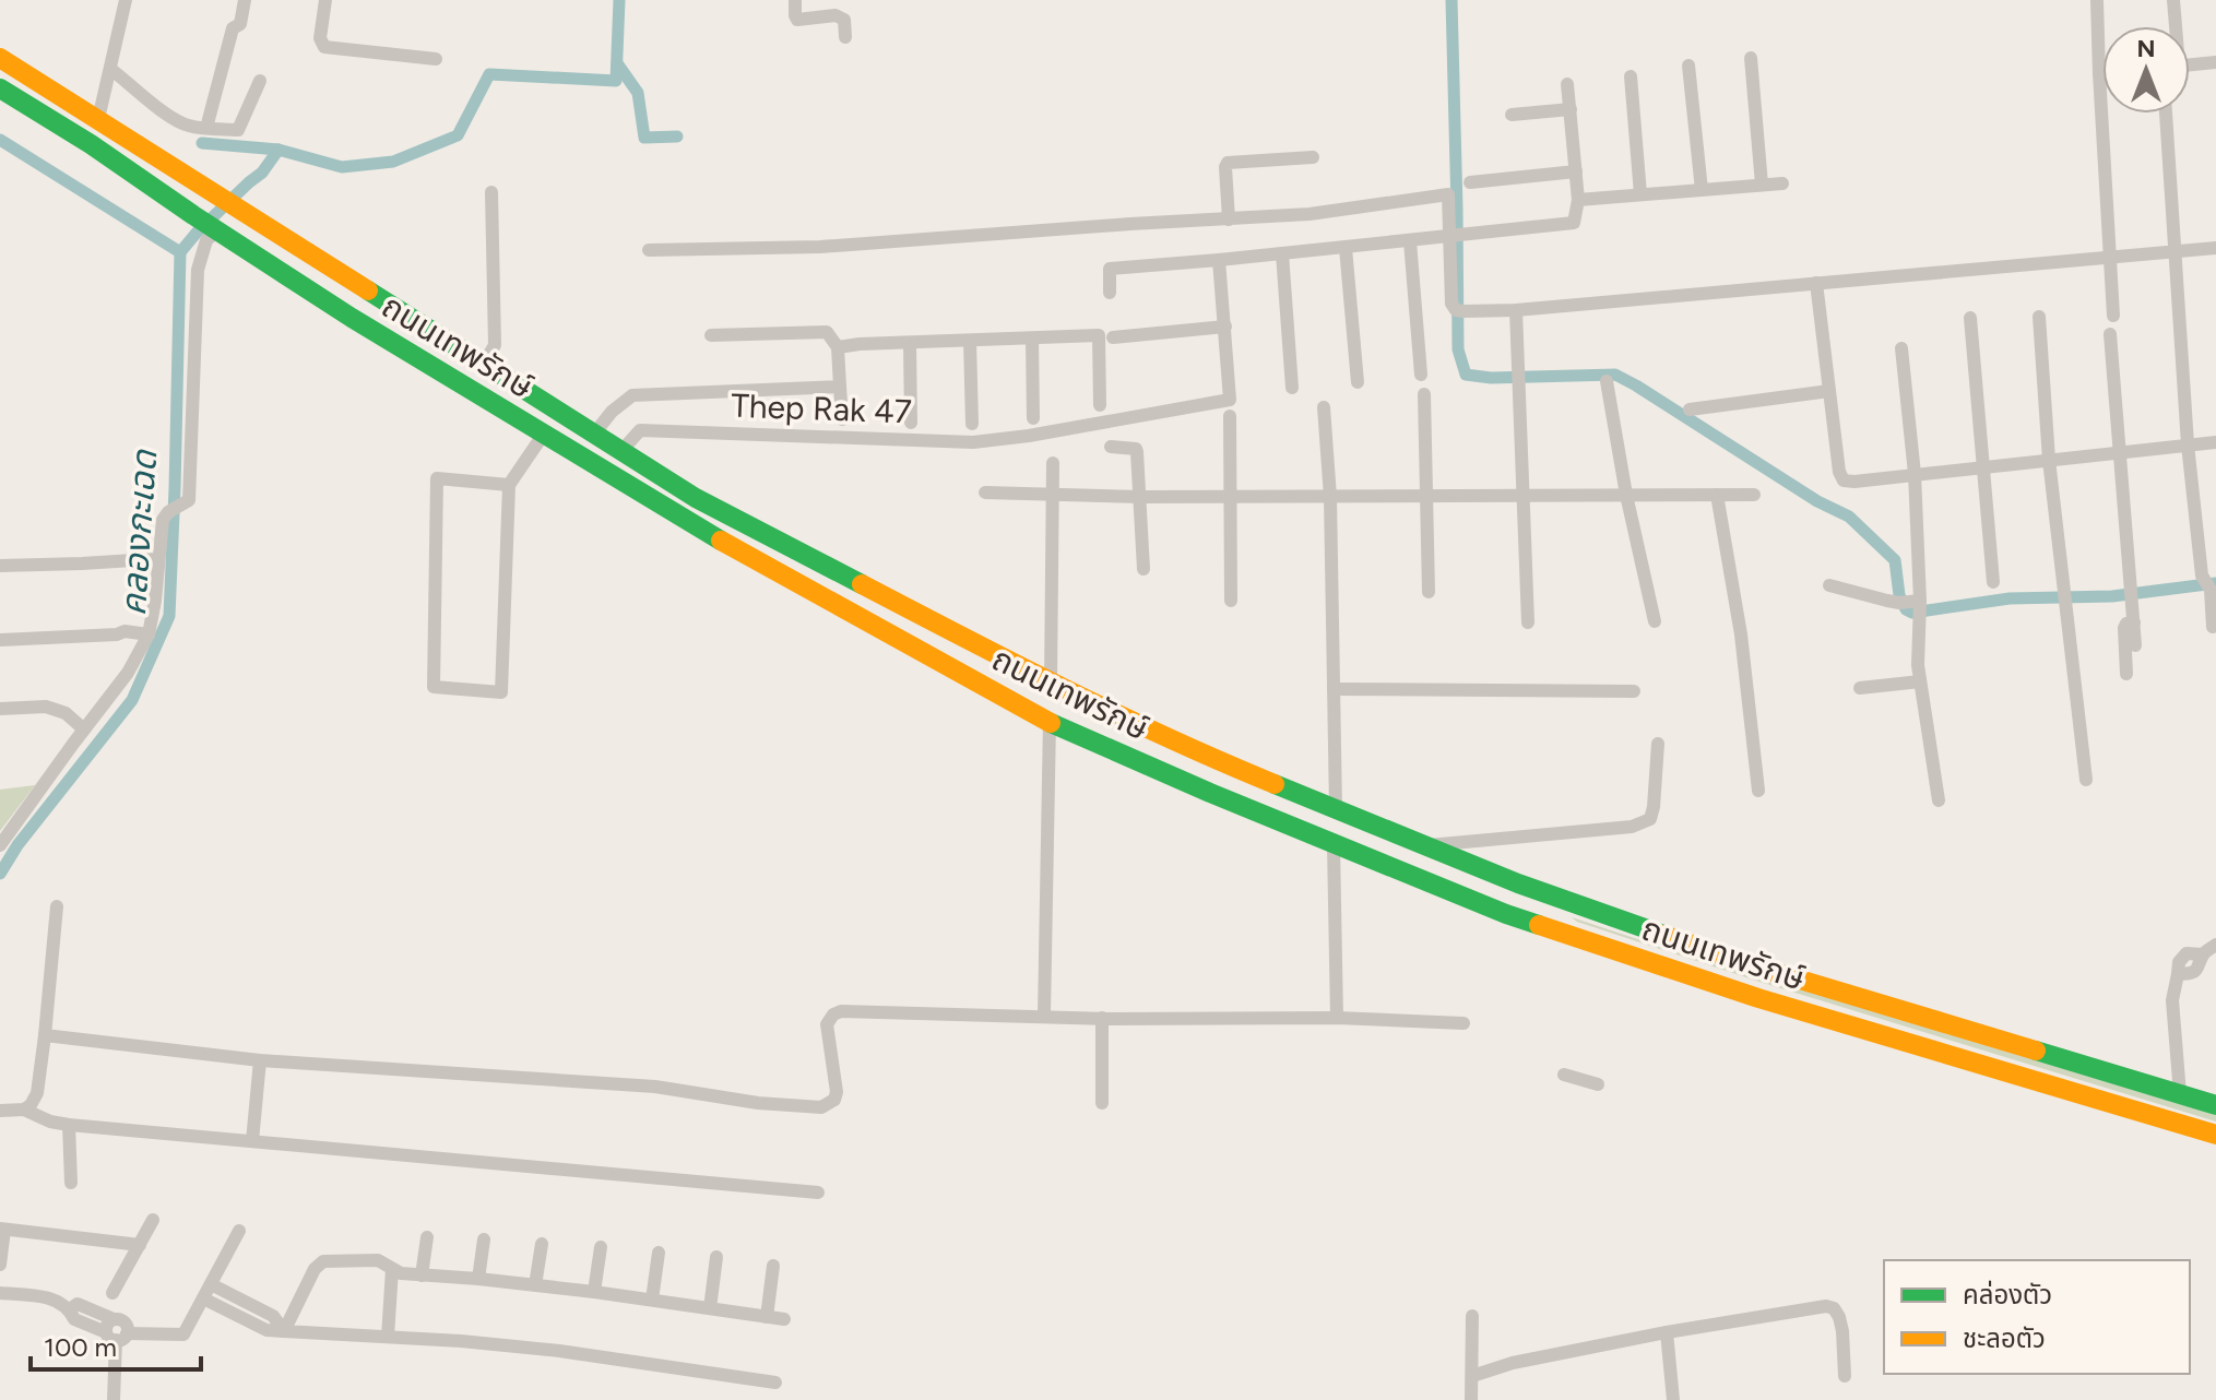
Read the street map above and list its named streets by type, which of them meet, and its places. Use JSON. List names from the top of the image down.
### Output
{
  "streets": {
    "main road": ["ถนนเทพรักษ์"],
    "street": ["Thep Rak 47"]
  },
  "crossings": [
    ["ถนนเทพรักษ์", "Thep Rak 47"]
  ],
  "water": ["คลองกะเฉด"],
  "legend": ["คล่องตัว", "ชะลอตัว"],
  "scale_bar": "100 m",
  "north": "top"
}
